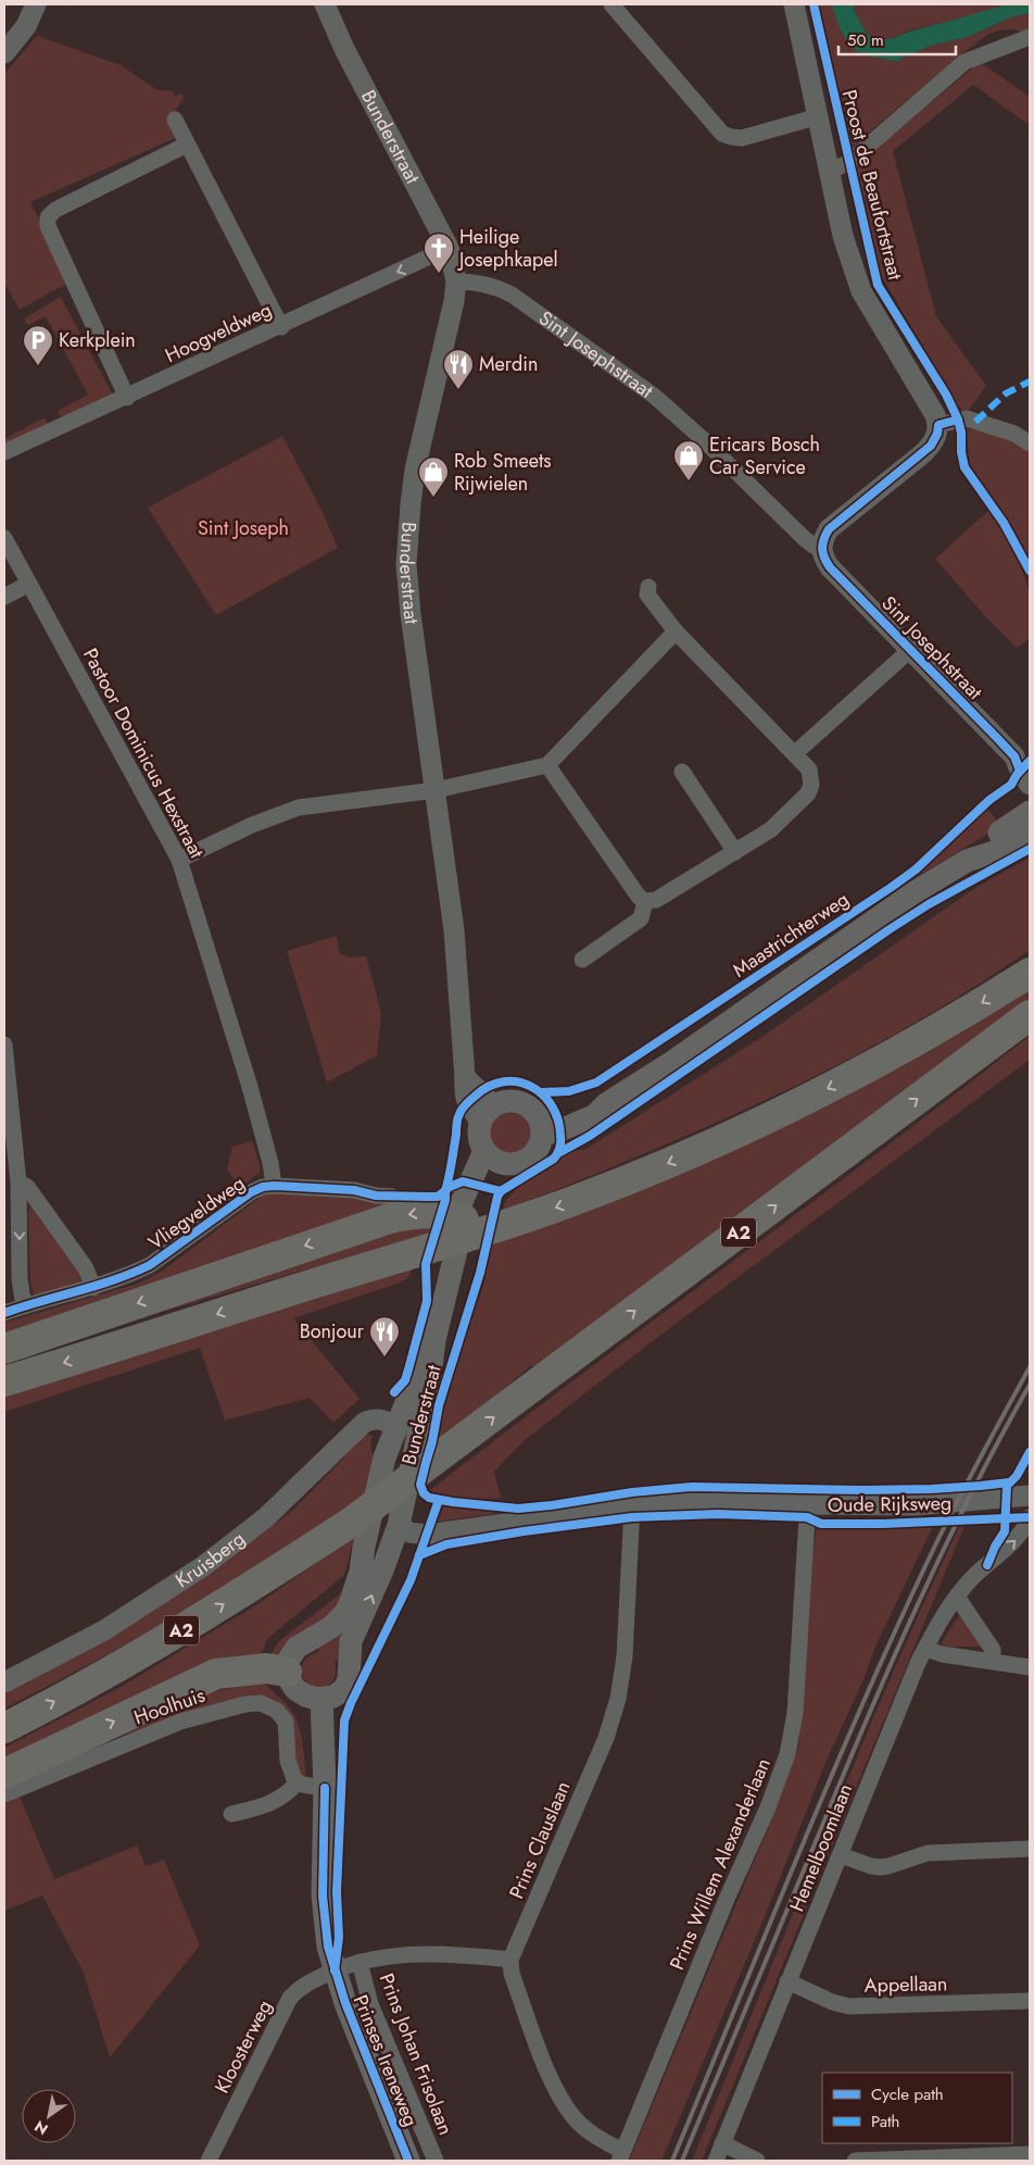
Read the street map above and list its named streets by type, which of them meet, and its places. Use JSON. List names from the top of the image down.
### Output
{
  "streets": {
    "highway": ["A2"],
    "main road": ["Bunderstraat", "Maastrichterweg", "Prinses Ireneweg"],
    "street": [
      "Proost de Beaufortstraat",
      "Hoogveldweg",
      "Sint Josephstraat",
      "Pastoor Dominicus Hexstraat",
      "Vliegveldweg",
      "Oude Rijksweg",
      "Kruisberg",
      "Hoolhuis",
      "Prins Clauslaan",
      "Hemelboomlaan",
      "Prins Willem Alexanderlaan",
      "Appellaan",
      "Kloosterweg",
      "Prins Johan Frisolaan"
    ]
  },
  "crossings": [
    ["Bunderstraat", "Hoogveldweg"],
    ["Bunderstraat", "Sint Josephstraat"],
    ["Bunderstraat", "Maastrichterweg"],
    ["Bunderstraat", "Oude Rijksweg"],
    ["Bunderstraat", "Kruisberg"],
    ["Bunderstraat", "Prinses Ireneweg"],
    ["Pastoor Dominicus Hexstraat", "Vliegveldweg"],
    ["Oude Rijksweg", "Prins Clauslaan"],
    ["Oude Rijksweg", "Prins Willem Alexanderlaan"],
    ["Prins Clauslaan", "Kloosterweg"],
    ["Hemelboomlaan", "Appellaan"],
    ["Kloosterweg", "Prins Johan Frisolaan"],
    ["Kloosterweg", "Prinses Ireneweg"]
  ],
  "one_way": ["Hoogveldweg"],
  "parks": ["Sint Joseph"],
  "places": {
    "church": ["Heilige Josephkapel"],
    "parking": ["Kerkplein"],
    "restaurant": ["Merdin", "Bonjour"],
    "shop": ["Ericars Bosch Car Service", "Rob Smeets Rijwielen"]
  },
  "legend": ["Cycle path", "Path"],
  "scale_bar": "50 m",
  "north": "bottom left"
}
